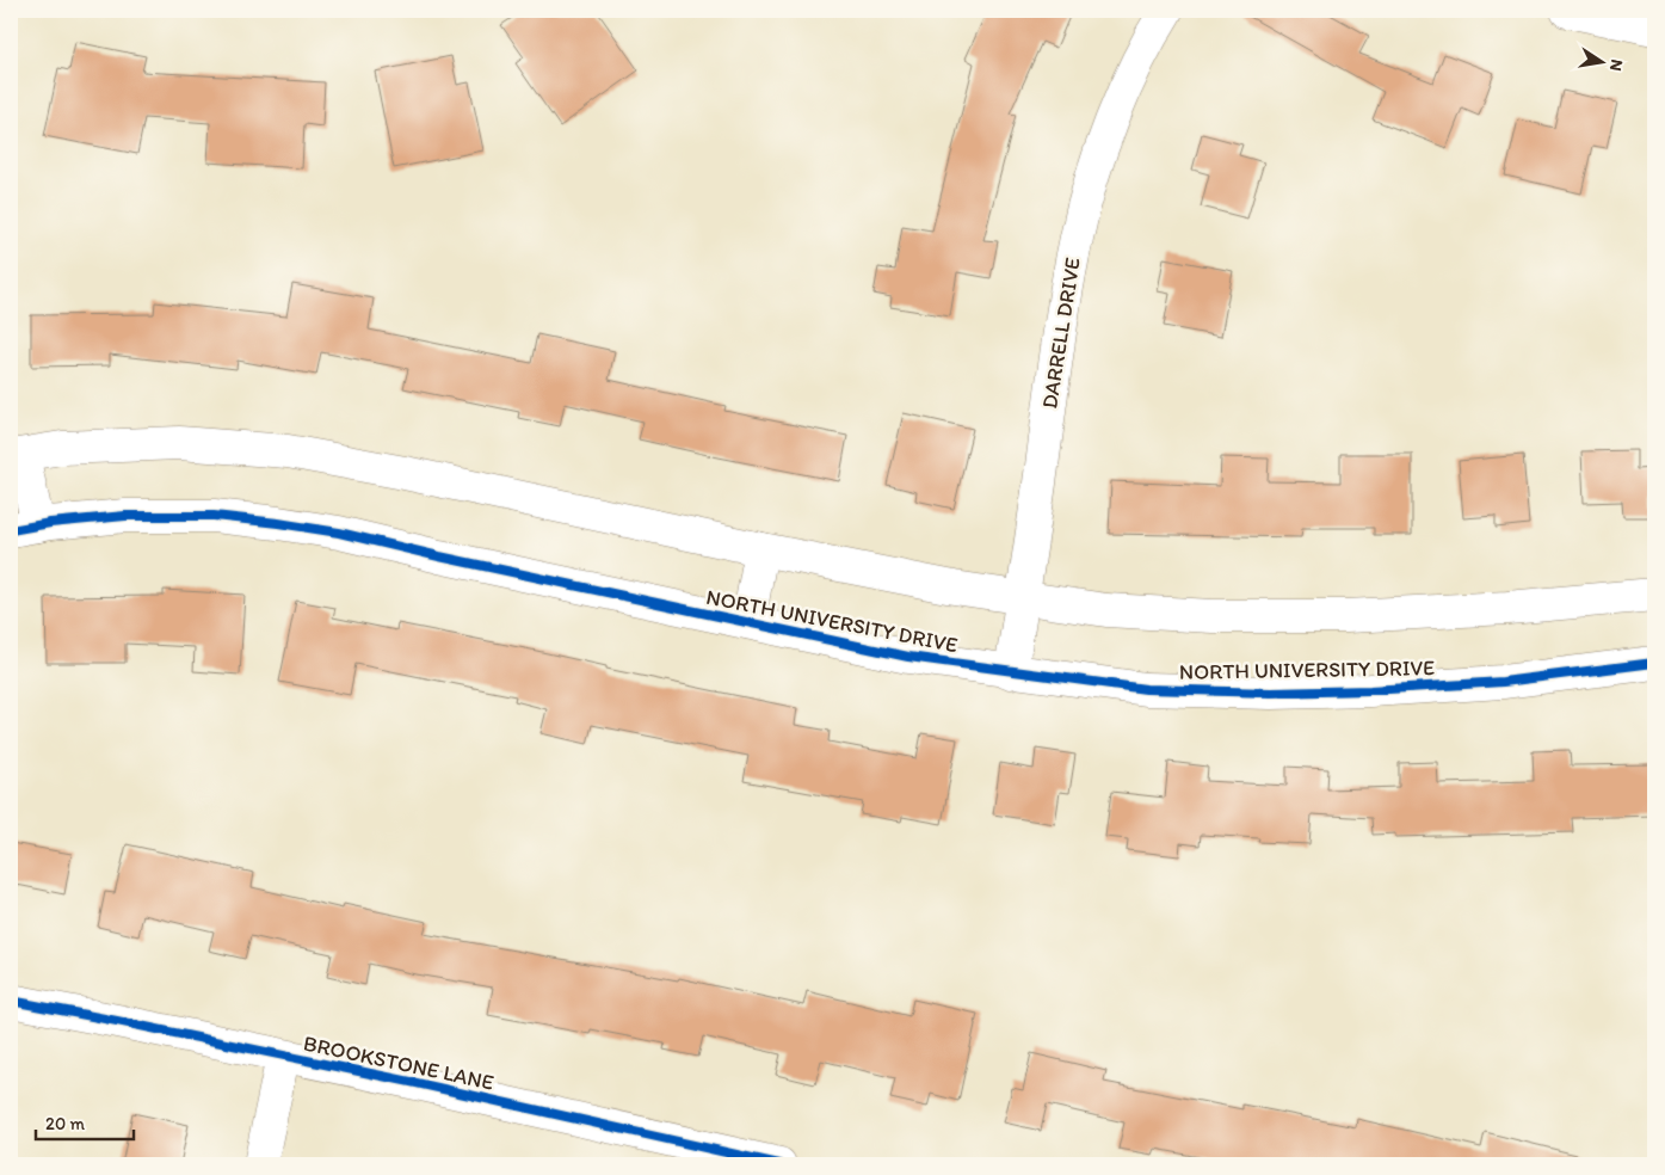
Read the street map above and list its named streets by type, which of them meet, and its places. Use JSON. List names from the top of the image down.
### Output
{
  "streets": {
    "street": ["DARRELL DRIVE", "NORTH UNIVERSITY DRIVE", "BROOKSTONE LANE"]
  },
  "crossings": [
    ["DARRELL DRIVE", "NORTH UNIVERSITY DRIVE"]
  ],
  "scale_bar": "20 m",
  "north": "right"
}
